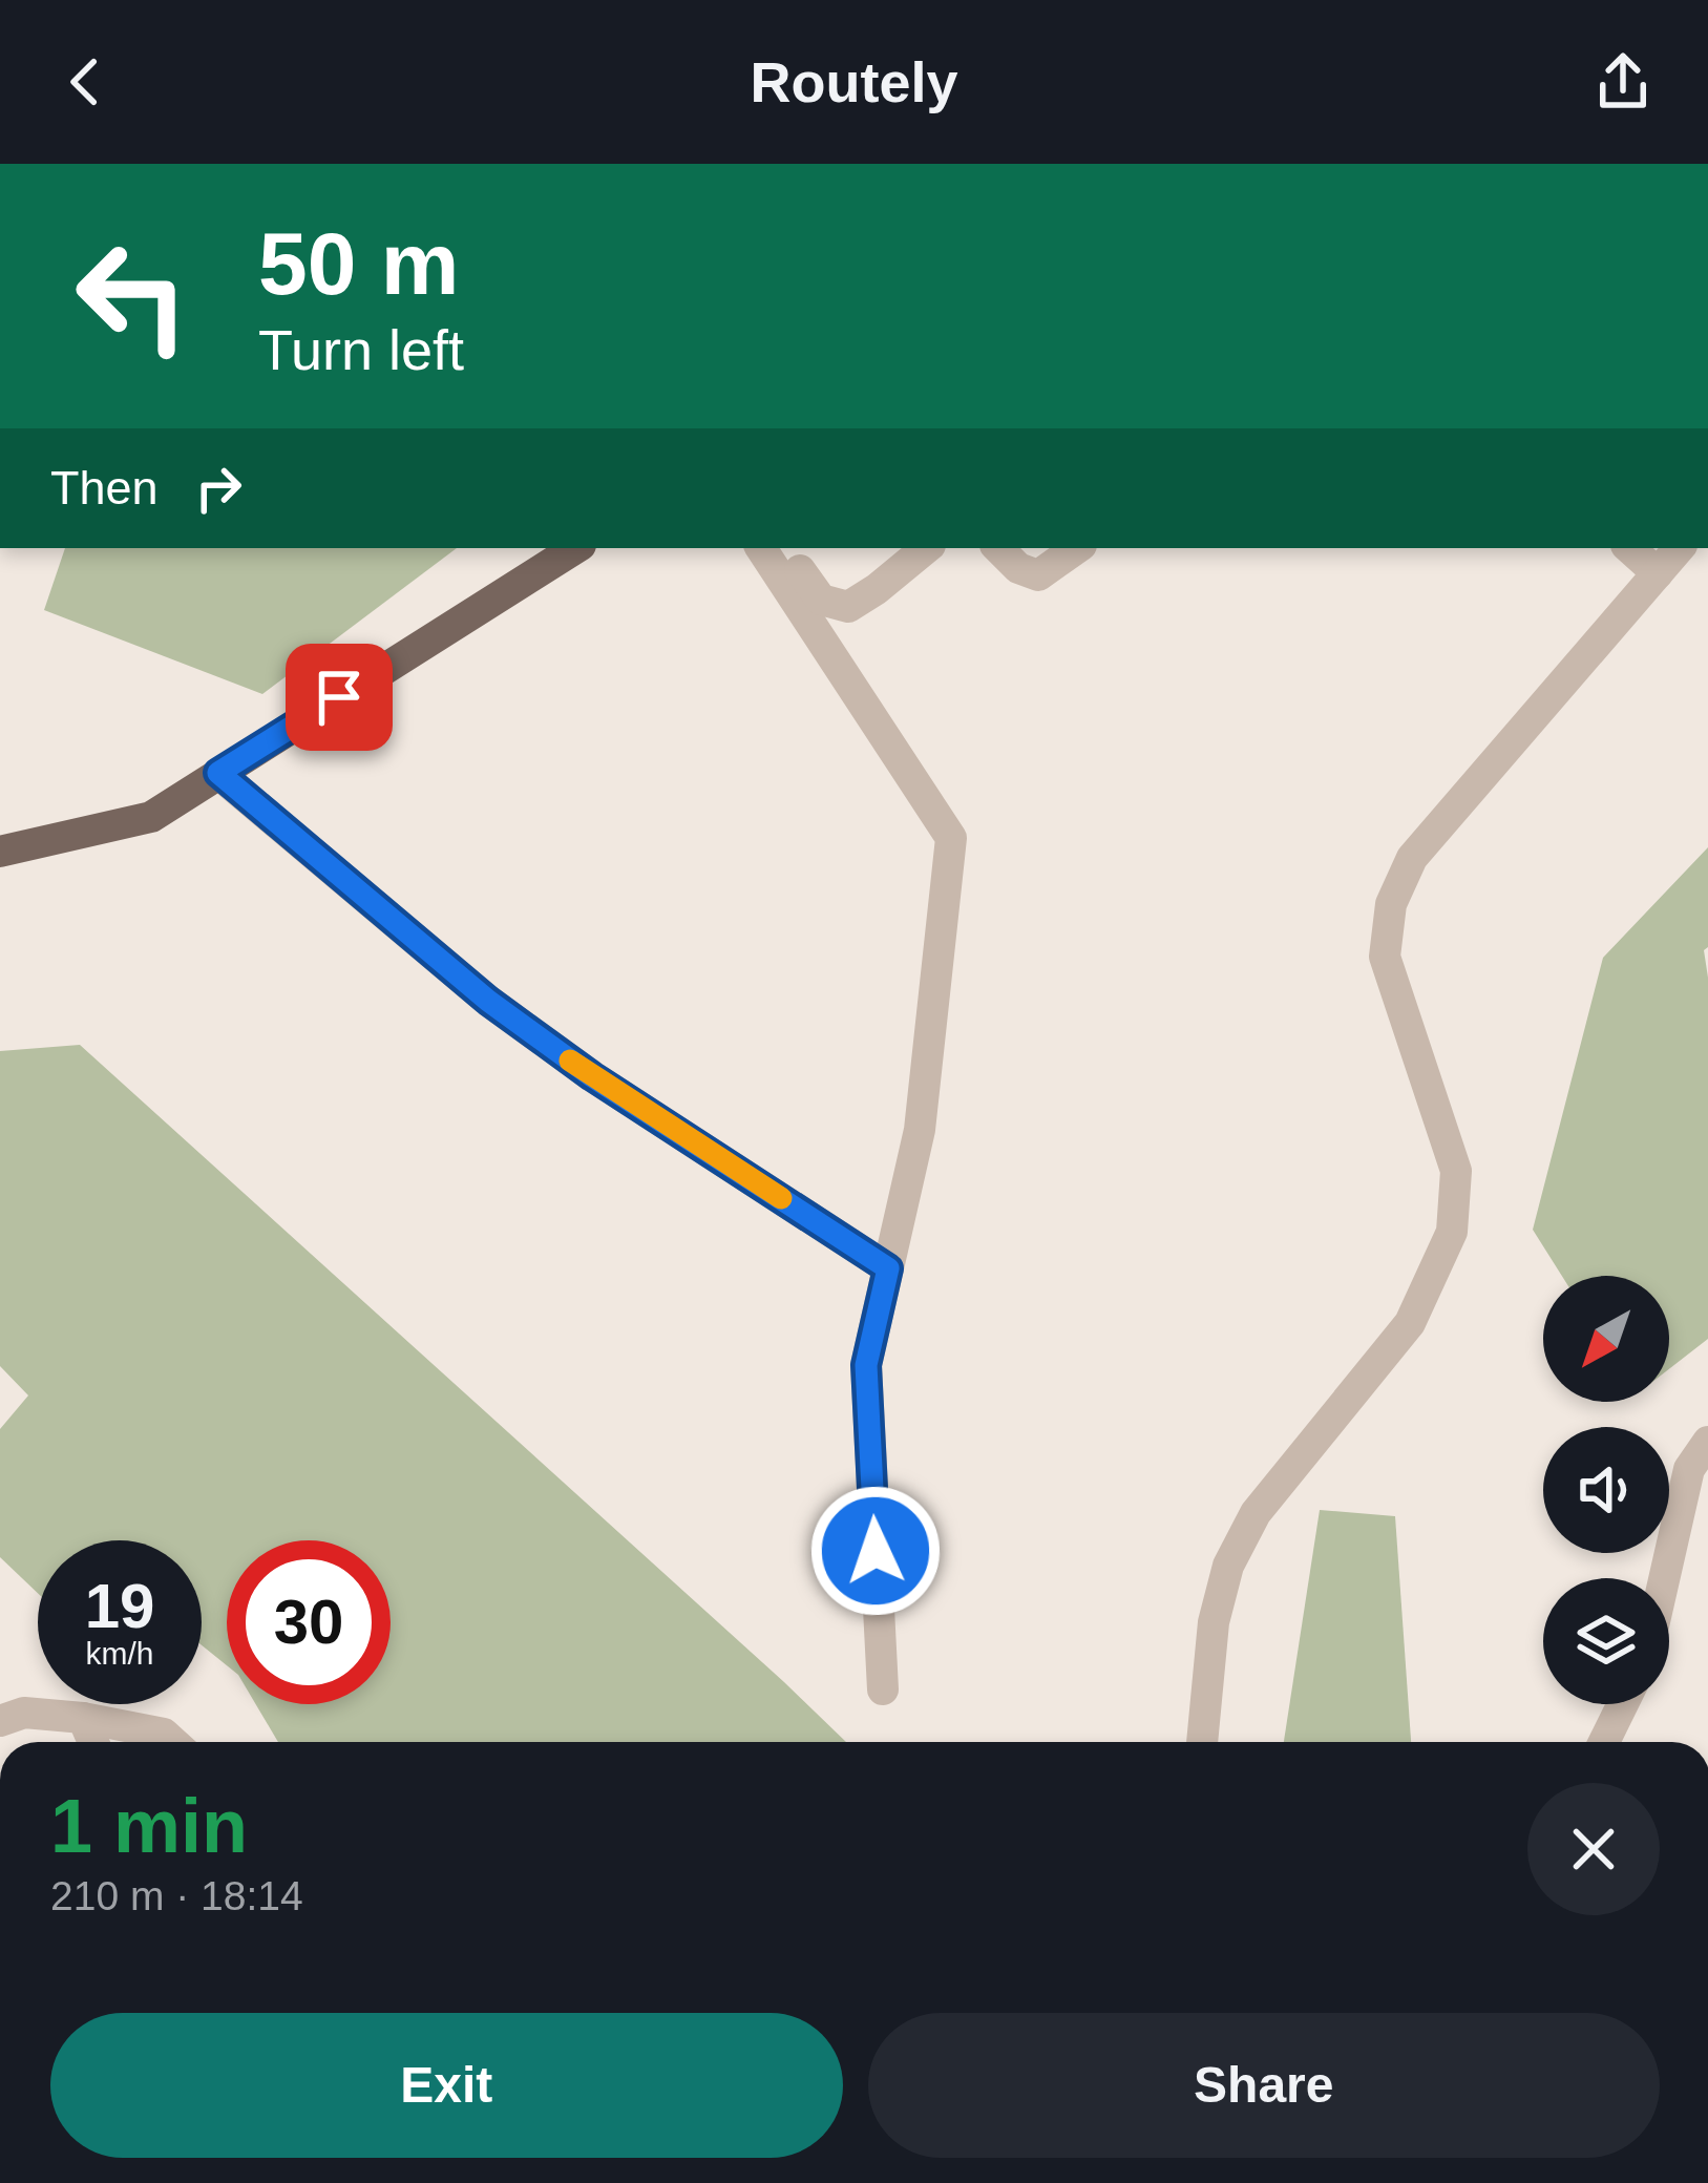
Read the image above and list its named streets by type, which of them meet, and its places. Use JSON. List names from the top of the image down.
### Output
{
  "north": "bottom left",
  "page": {
    "header": "Routely",
    "turn": ["50 m", "Turn left"],
    "then": "Then",
    "speed": "19 km/h",
    "limit": "30",
    "heading": ["1 min", "210 m · 18:14"],
    "buttons": ["Exit", "Share"]
  }
}
